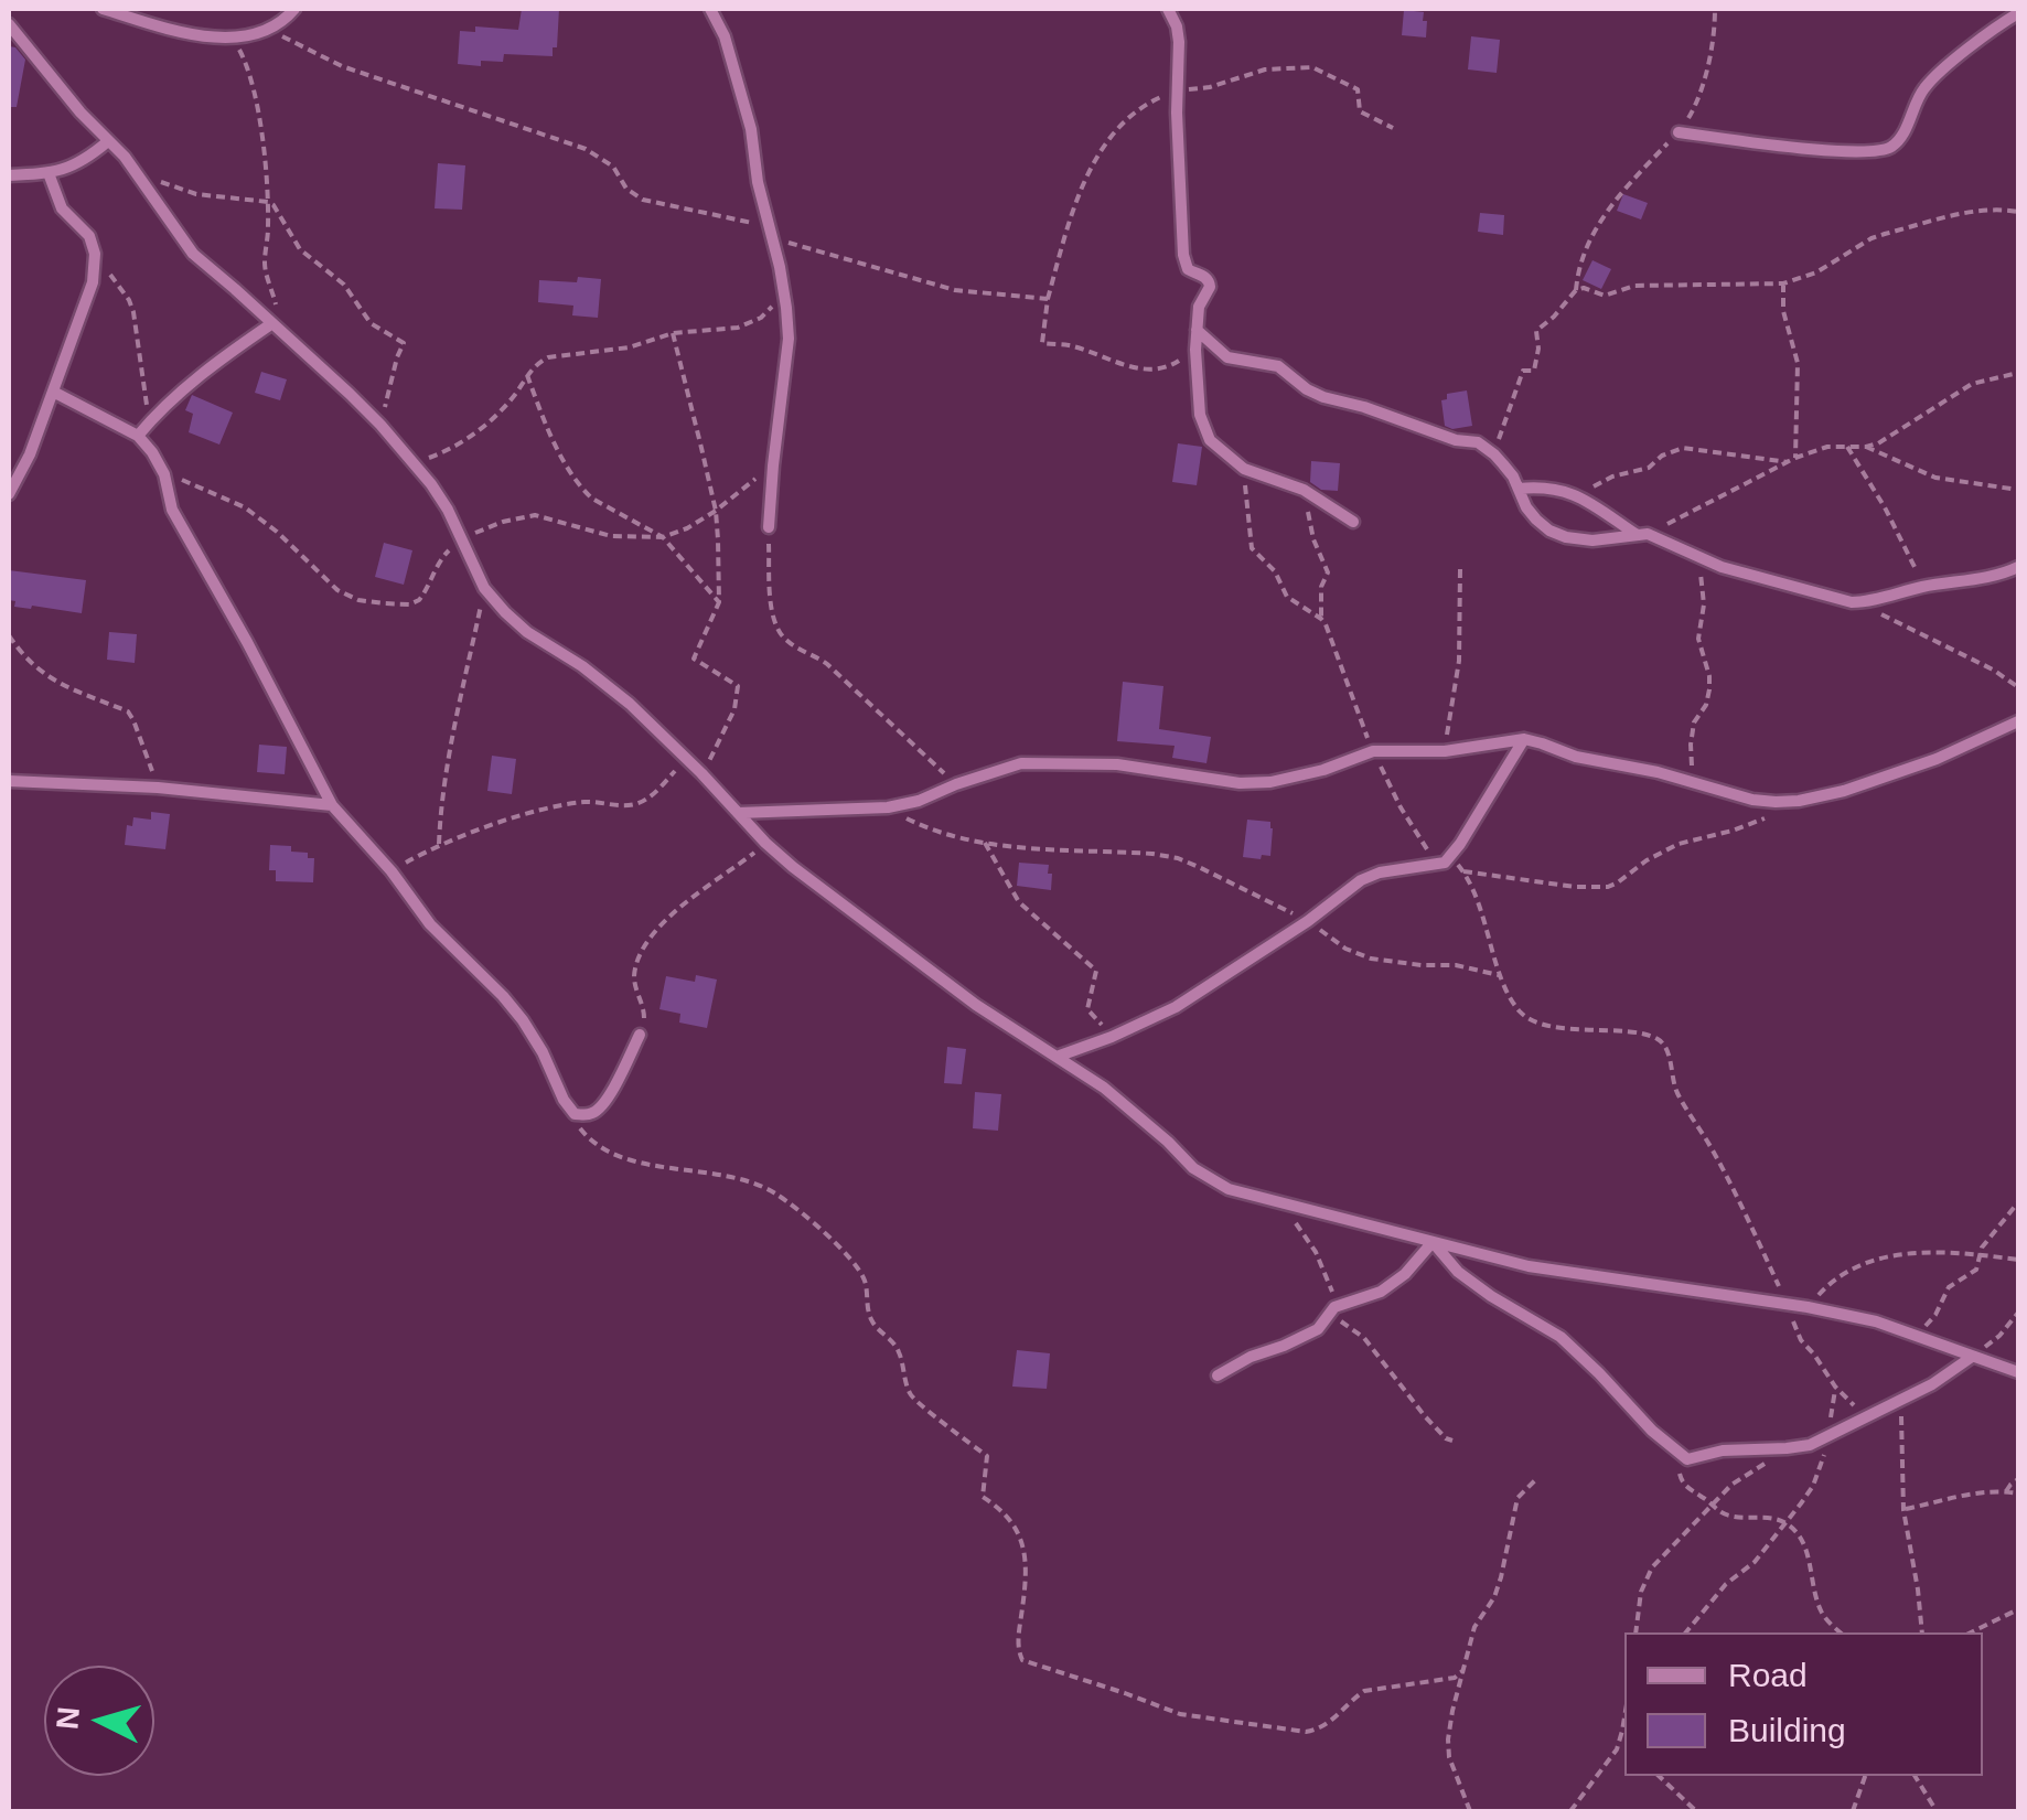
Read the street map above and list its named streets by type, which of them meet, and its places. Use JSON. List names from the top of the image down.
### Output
{
  "legend": ["Road", "Building"],
  "north": "left"
}
